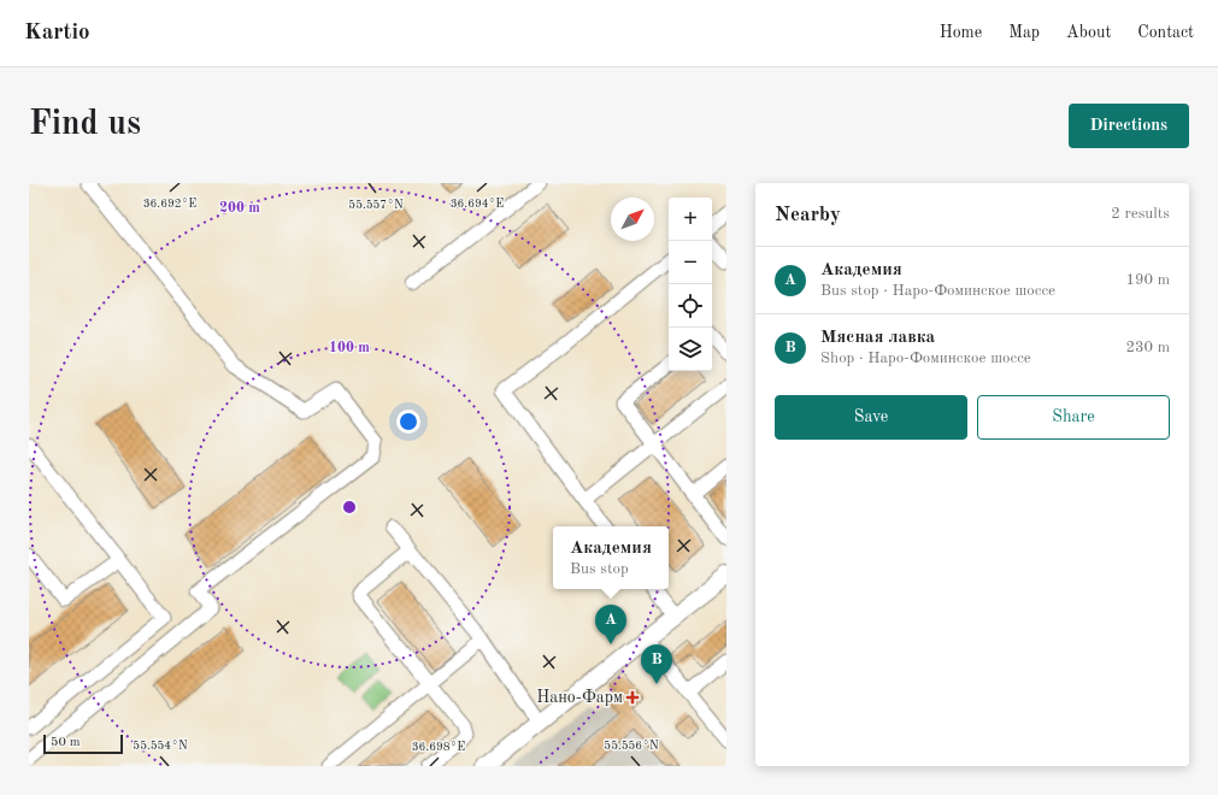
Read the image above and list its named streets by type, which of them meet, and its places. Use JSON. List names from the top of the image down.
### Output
{
  "places": {
    "health": ["Нано-Фарм"]
  },
  "scale_bar": "50 m",
  "north": "top right",
  "page": {
    "header": "Kartio",
    "nav": [
      "Home",
      "Map",
      "About",
      "Contact"
    ],
    "buttons": [
      "Directions",
      ["Save", "Share"]
    ],
    "title": "Find us",
    "heading": ["Nearby", "2 results"],
    "map_buttons": ["+", "−"],
    "list": [
      {
        "mark": "A",
        "name": "Академия",
        "note": "Bus stop · Наро-Фоминское шоссе",
        "value": "190 m"
      },
      {
        "mark": "B",
        "name": "Мясная лавка",
        "note": "Shop · Наро-Фоминское шоссе",
        "value": "230 m"
      }
    ],
    "popup": ["Академия", "Bus stop"],
    "pins": ["A", "B"],
    "scale": "50 m"
  },
  "coordinates": [
    "36.692°E",
    "36.694°E",
    "55.557°N",
    "55.554°N",
    "55.556°N",
    "36.698°E"
  ],
  "rings": ["200 m", "100 m"]
}
